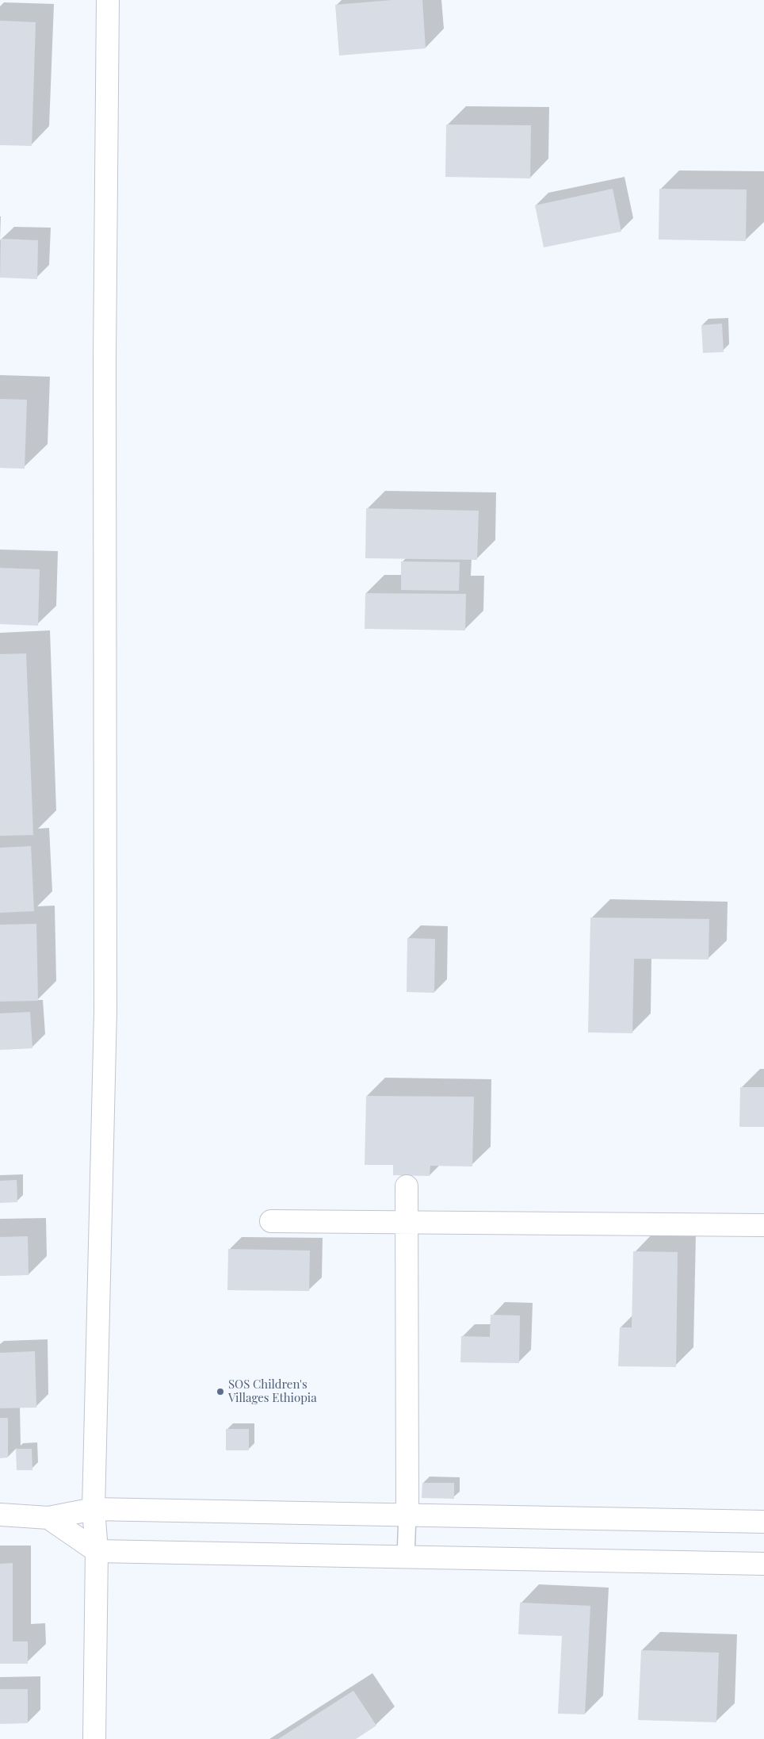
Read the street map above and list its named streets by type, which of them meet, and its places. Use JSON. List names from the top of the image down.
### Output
{
  "places": ["SOS Children's Villages Ethiopia"]
}
